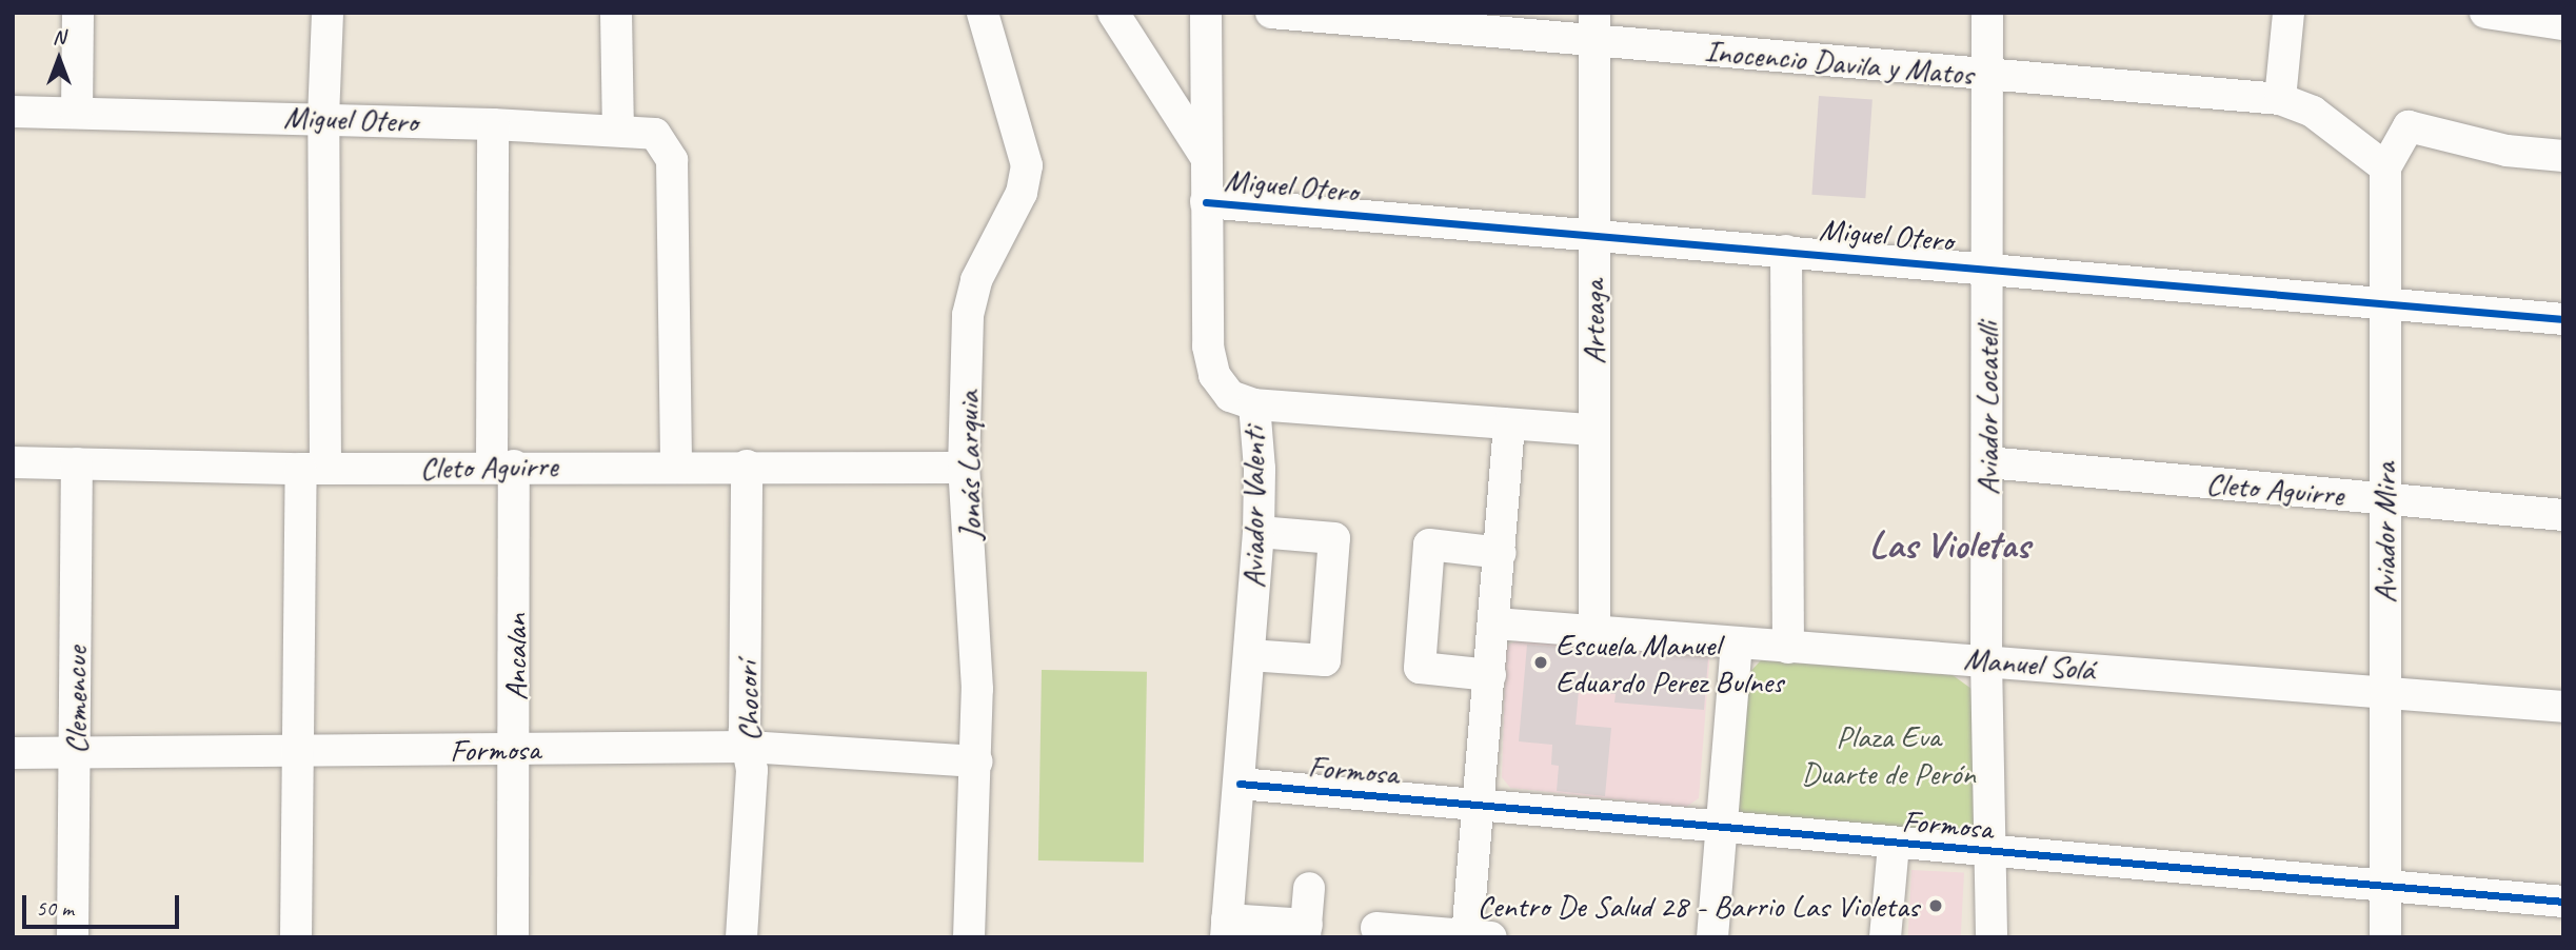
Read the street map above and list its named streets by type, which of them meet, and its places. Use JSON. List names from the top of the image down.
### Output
{
  "streets": {
    "street": [
      "Inocencio Davila y Matos",
      "Miguel Otero",
      "Arteaga",
      "Aviador Locatelli",
      "Jonás Larquia",
      "Cleto Aguirre",
      "Aviador Valenti",
      "Aviador Mira",
      "Ancalan",
      "Manuel Solá",
      "Clemencue",
      "Chocorí",
      "Formosa"
    ]
  },
  "crossings": [
    ["Inocencio Davila y Matos", "Arteaga"],
    ["Inocencio Davila y Matos", "Aviador Locatelli"],
    ["Inocencio Davila y Matos", "Aviador Mira"],
    ["Miguel Otero", "Arteaga"],
    ["Miguel Otero", "Aviador Locatelli"],
    ["Miguel Otero", "Cleto Aguirre"],
    ["Miguel Otero", "Aviador Valenti"],
    ["Miguel Otero", "Aviador Mira"],
    ["Miguel Otero", "Ancalan"],
    ["Arteaga", "Manuel Solá"],
    ["Aviador Locatelli", "Cleto Aguirre"],
    ["Aviador Locatelli", "Manuel Solá"],
    ["Aviador Locatelli", "Formosa"],
    ["Jonás Larquia", "Cleto Aguirre"],
    ["Jonás Larquia", "Formosa"],
    ["Cleto Aguirre", "Aviador Mira"],
    ["Cleto Aguirre", "Ancalan"],
    ["Cleto Aguirre", "Clemencue"],
    ["Cleto Aguirre", "Chocorí"],
    ["Aviador Valenti", "Formosa"],
    ["Aviador Mira", "Manuel Solá"],
    ["Aviador Mira", "Formosa"],
    ["Ancalan", "Formosa"],
    ["Clemencue", "Formosa"],
    ["Chocorí", "Formosa"]
  ],
  "districts": ["Las Violetas"],
  "parks": ["Plaza Eva Duarte de Perón"],
  "places": ["Escuela Manuel Eduardo Perez Bulnes", "Centro De Salud 28 - Barrio Las Violetas"],
  "scale_bar": "50 m",
  "north": "top"
}
